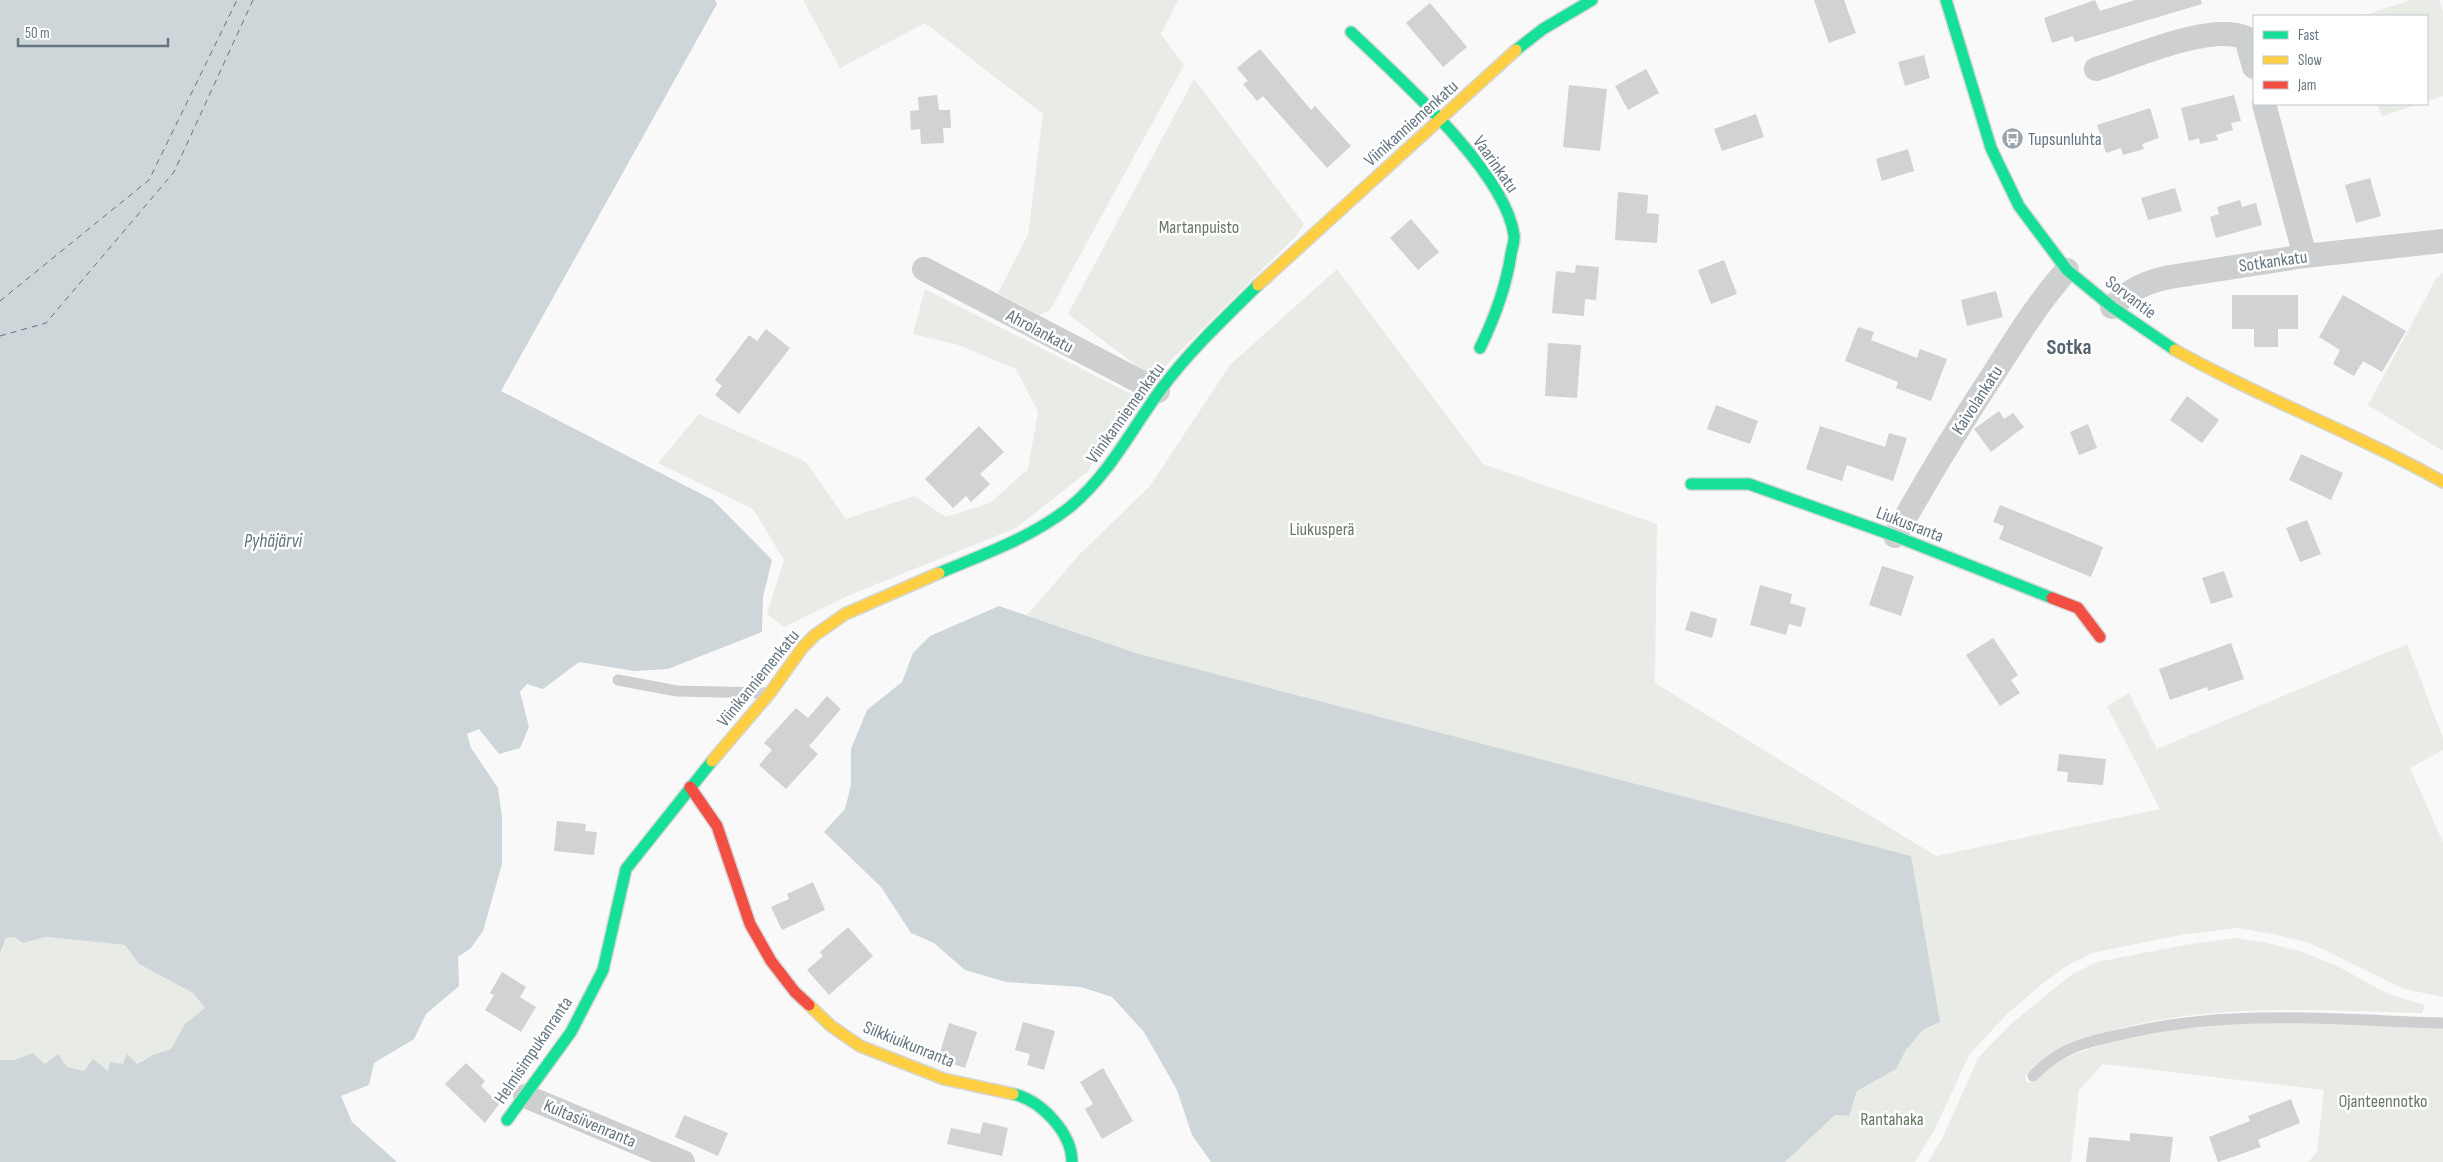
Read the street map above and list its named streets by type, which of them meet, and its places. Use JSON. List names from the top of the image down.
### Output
{
  "streets": {
    "street": [
      "Viinikanniemenkatu",
      "Vaarinkatu",
      "Sotkankatu",
      "Sorvantie",
      "Ahrolankatu",
      "Kaivolankatu",
      "Liukusranta",
      "Silkkiuikunranta",
      "Helmisimpukanranta",
      "Kultasiivenranta"
    ]
  },
  "crossings": [
    ["Viinikanniemenkatu", "Vaarinkatu"],
    ["Viinikanniemenkatu", "Ahrolankatu"],
    ["Viinikanniemenkatu", "Silkkiuikunranta"],
    ["Viinikanniemenkatu", "Helmisimpukanranta"],
    ["Sotkankatu", "Sorvantie"],
    ["Sorvantie", "Kaivolankatu"],
    ["Kaivolankatu", "Liukusranta"],
    ["Silkkiuikunranta", "Helmisimpukanranta"],
    ["Helmisimpukanranta", "Kultasiivenranta"]
  ],
  "districts": ["Sotka"],
  "water": ["Pyhäjärvi"],
  "parks": [
    "Martanpuisto",
    "Liukusperä",
    "Ojanteennotko",
    "Rantahaka"
  ],
  "places": {
    "bus stop": ["Tupsunluhta"]
  },
  "legend": ["Fast", "Slow", "Jam"],
  "scale_bar": "50 m"
}
